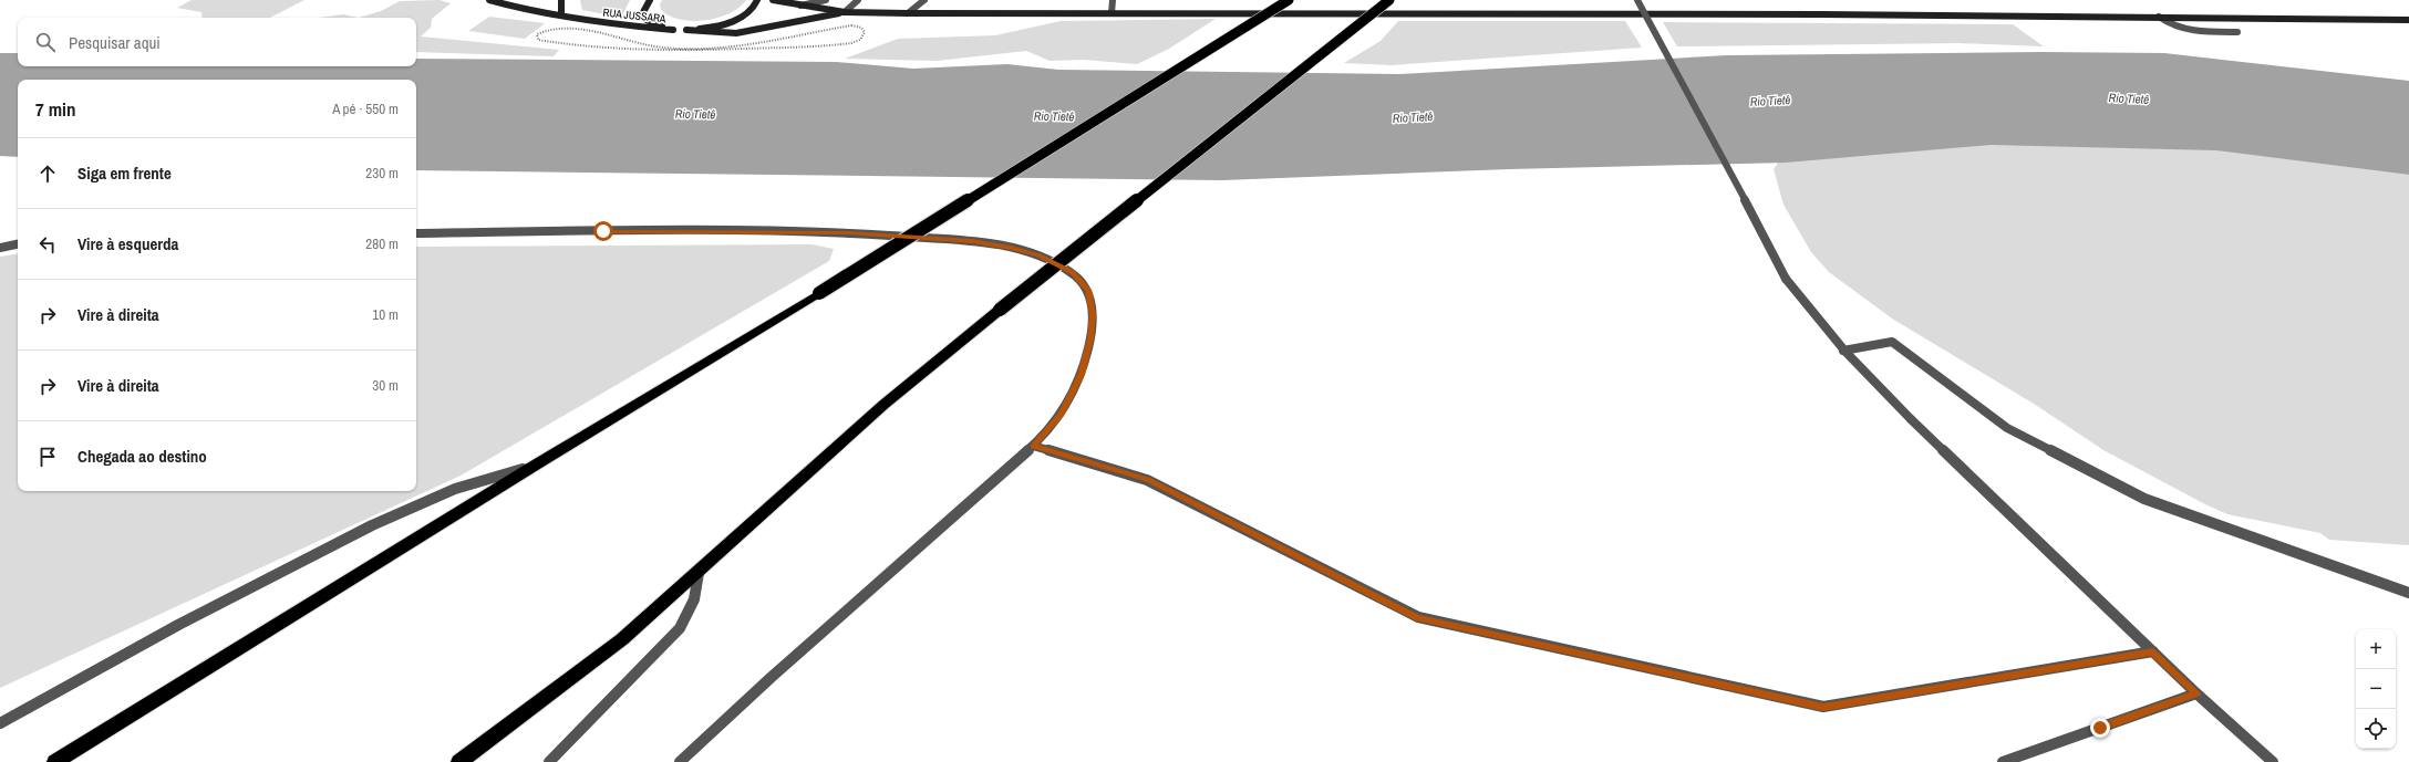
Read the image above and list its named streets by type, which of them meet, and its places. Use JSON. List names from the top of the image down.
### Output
{
  "streets": {
    "main road": ["RUA JUSSARA"]
  },
  "water": ["Rio Tietê"],
  "page": {
    "search": "Pesquisar aqui",
    "heading": ["7 min", "A pé · 550 m"],
    "list": [
      ["Siga em frente", "230 m"],
      ["Vire à esquerda", "280 m"],
      ["Vire à direita", "10 m"],
      ["Vire à direita", "30 m"],
      "Chegada ao destino"
    ],
    "map_buttons": ["+", "−"]
  }
}
